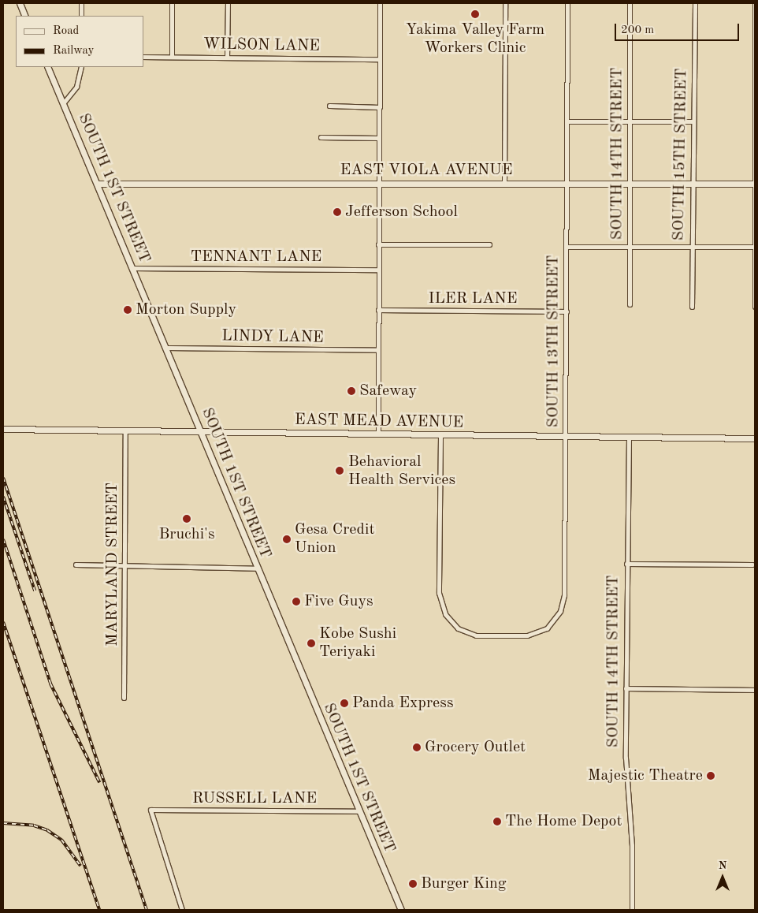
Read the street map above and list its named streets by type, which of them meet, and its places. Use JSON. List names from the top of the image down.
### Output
{
  "streets": {
    "street": [
      "WILSON LANE",
      "SOUTH 14TH STREET",
      "SOUTH 15TH STREET",
      "EAST VIOLA AVENUE",
      "SOUTH 1ST STREET",
      "TENNANT LANE",
      "ILER LANE",
      "LINDY LANE",
      "SOUTH 13TH STREET",
      "EAST MEAD AVENUE",
      "MARYLAND STREET",
      "RUSSELL LANE"
    ]
  },
  "crossings": [
    ["SOUTH 14TH STREET", "EAST VIOLA AVENUE"],
    ["SOUTH 14TH STREET", "EAST MEAD AVENUE"],
    ["SOUTH 15TH STREET", "EAST VIOLA AVENUE"],
    ["EAST VIOLA AVENUE", "SOUTH 1ST STREET"],
    ["EAST VIOLA AVENUE", "SOUTH 13TH STREET"],
    ["SOUTH 1ST STREET", "TENNANT LANE"],
    ["SOUTH 1ST STREET", "LINDY LANE"],
    ["SOUTH 1ST STREET", "EAST MEAD AVENUE"],
    ["SOUTH 1ST STREET", "RUSSELL LANE"],
    ["ILER LANE", "SOUTH 13TH STREET"],
    ["SOUTH 13TH STREET", "EAST MEAD AVENUE"],
    ["EAST MEAD AVENUE", "MARYLAND STREET"]
  ],
  "places": [
    "Yakima Valley Farm Workers Clinic",
    "Jefferson School",
    "Morton Supply",
    "Safeway",
    "Behavioral Health Services",
    "Bruchi's",
    "Gesa Credit Union",
    "Five Guys",
    "Kobe Sushi Teriyaki",
    "Panda Express",
    "Grocery Outlet",
    "Majestic Theatre",
    "The Home Depot",
    "Burger King"
  ],
  "legend": ["Road", "Railway"],
  "scale_bar": "200 m",
  "north": "top"
}
